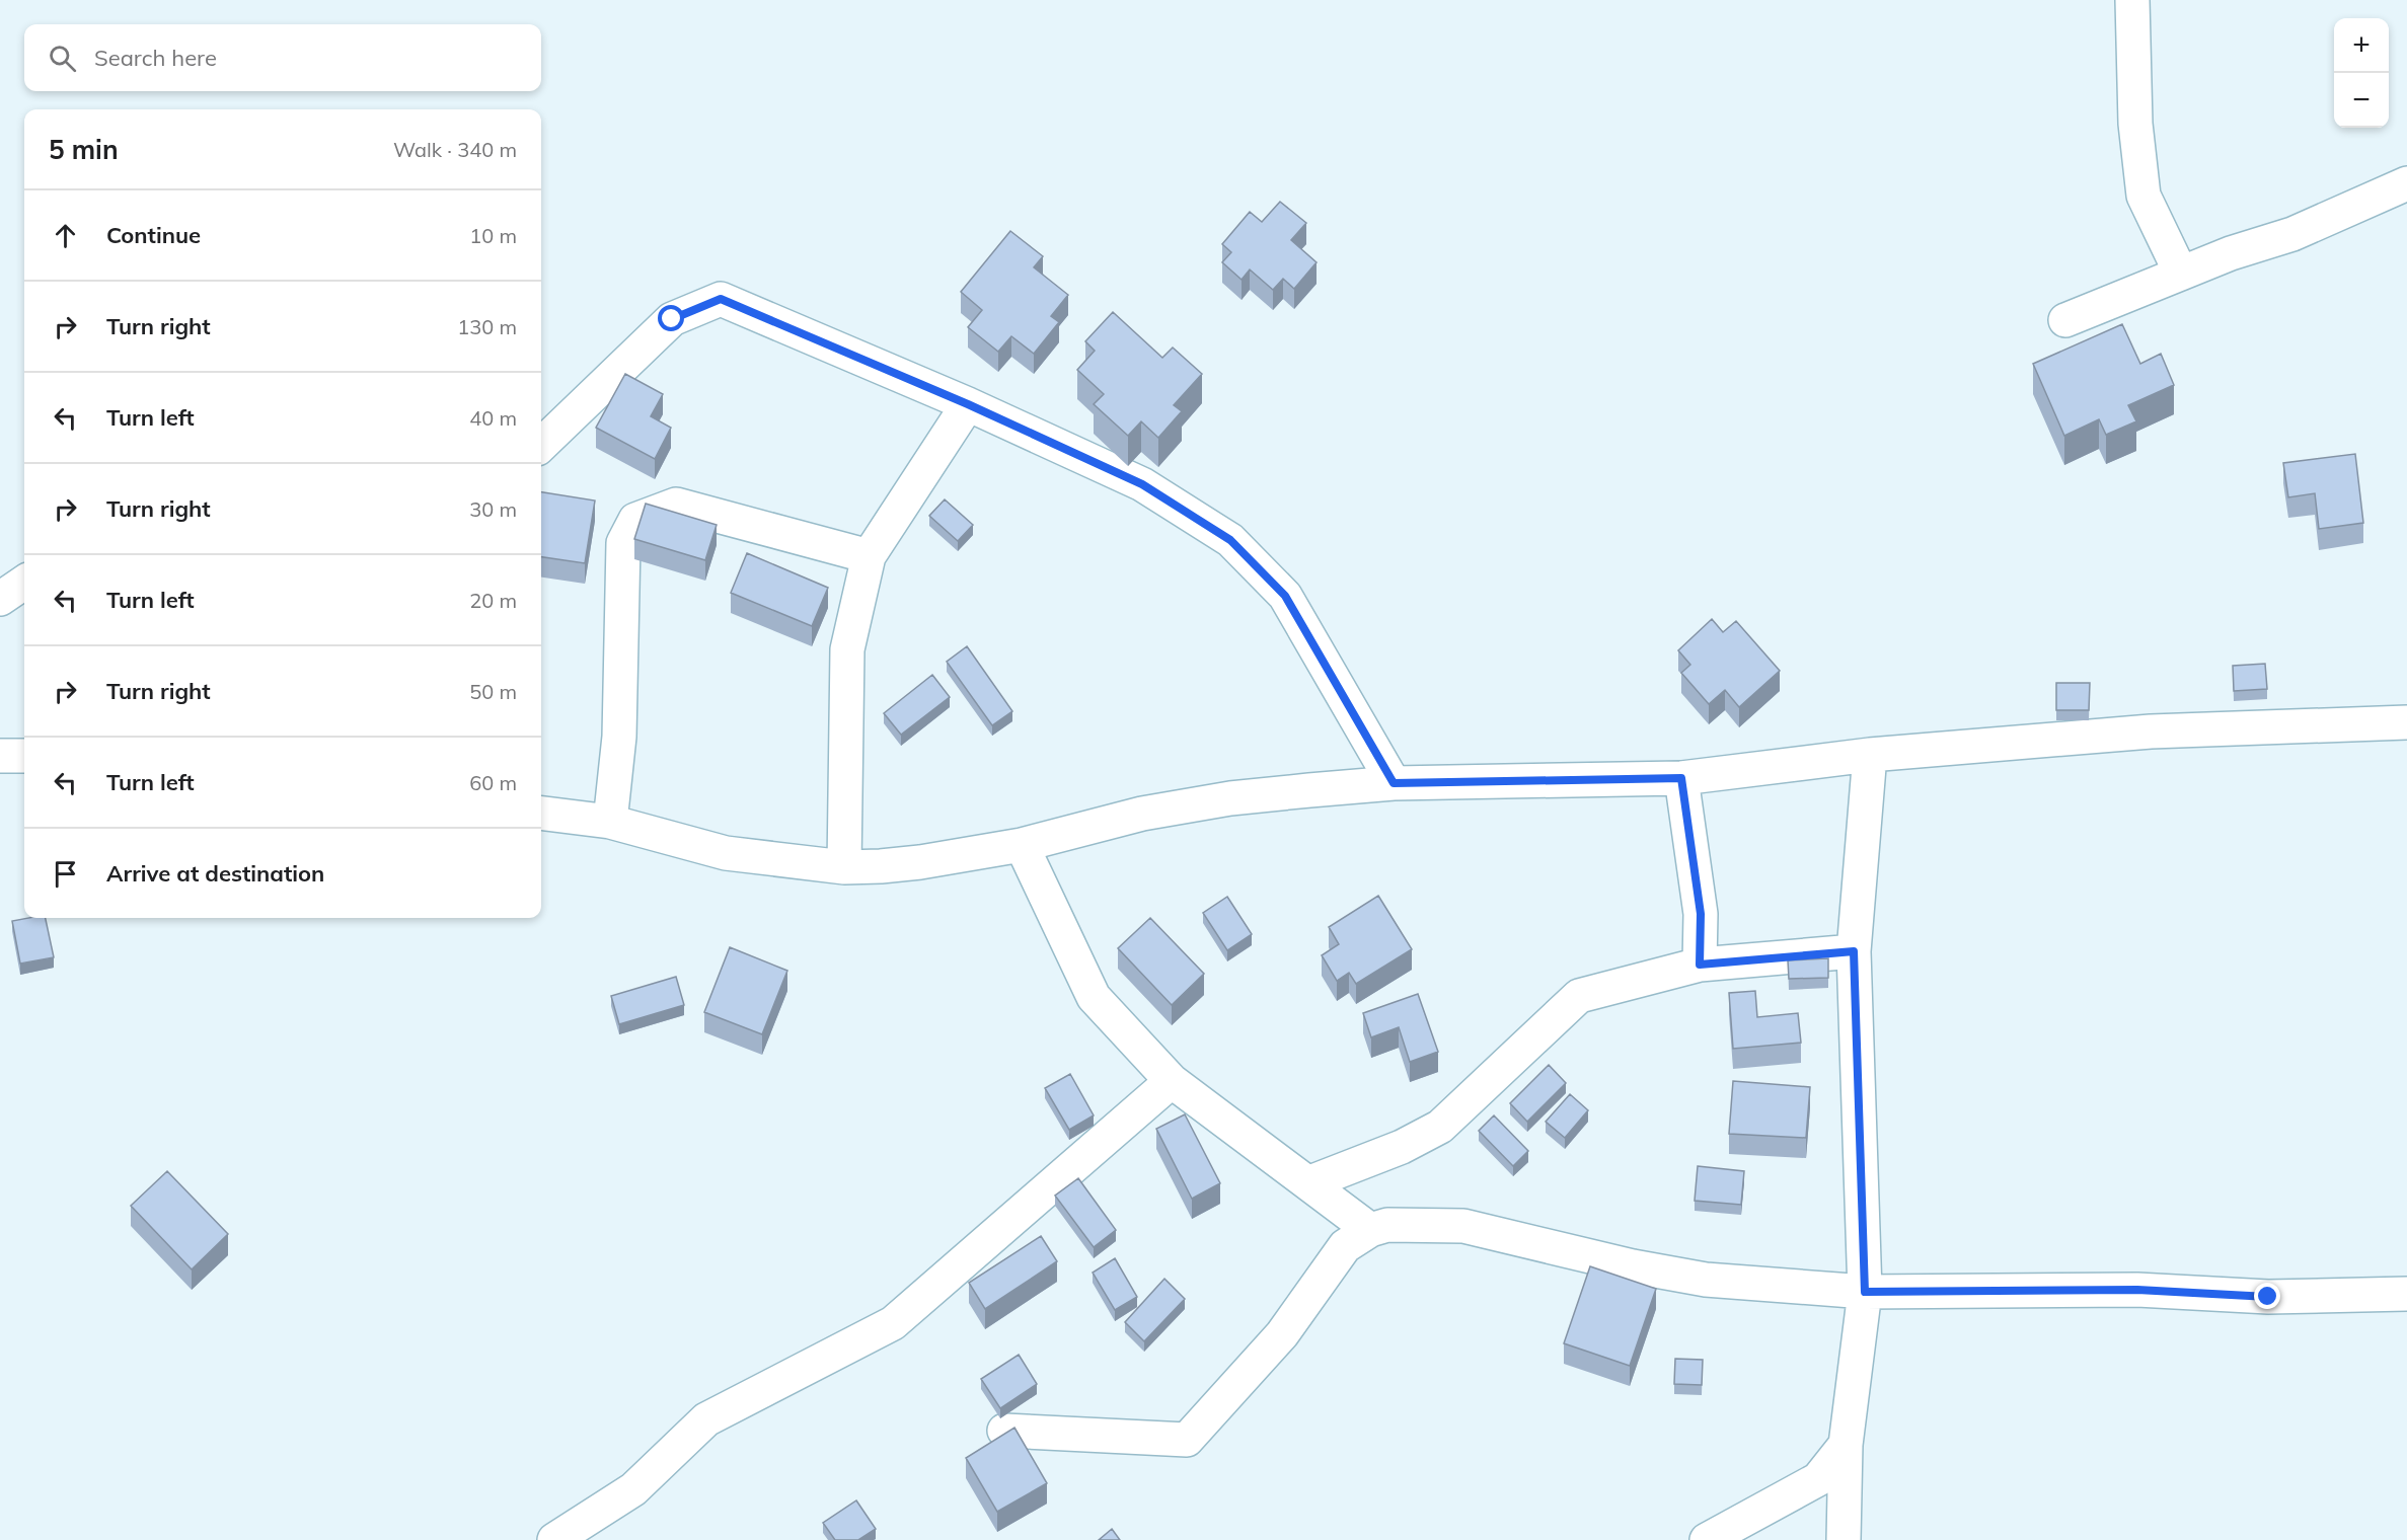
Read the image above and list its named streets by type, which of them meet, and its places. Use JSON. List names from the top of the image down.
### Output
{
  "page": {
    "map_buttons": ["+", "−"],
    "search": "Search here",
    "heading": ["5 min", "Walk · 340 m"],
    "list": [
      ["Continue", "10 m"],
      ["Turn right", "130 m"],
      ["Turn left", "40 m"],
      ["Turn right", "30 m"],
      ["Turn left", "20 m"],
      ["Turn right", "50 m"],
      ["Turn left", "60 m"],
      "Arrive at destination"
    ]
  }
}
